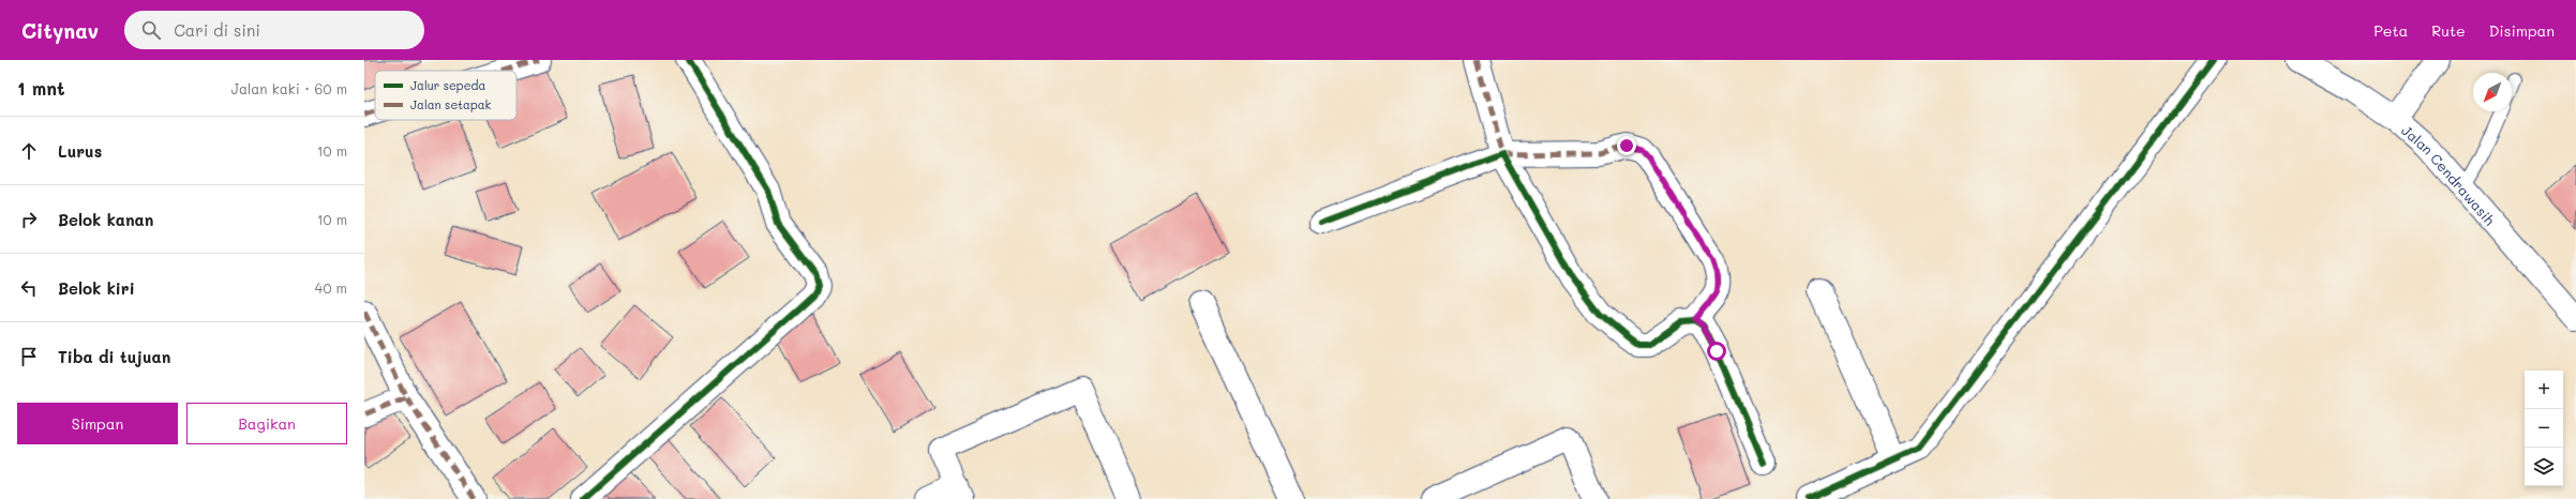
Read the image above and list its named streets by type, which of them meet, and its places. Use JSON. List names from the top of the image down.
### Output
{
  "streets": {
    "street": ["Jalan Cendrawasih"]
  },
  "legend": ["Jalur sepeda", "Jalan setapak"],
  "north": "bottom left",
  "page": {
    "header": "Citynav",
    "search": "Cari di sini",
    "nav": ["Peta", "Rute", "Disimpan"],
    "heading": ["1 mnt", "Jalan kaki · 60 m"],
    "list": [
      ["Lurus", "10 m"],
      ["Belok kanan", "10 m"],
      ["Belok kiri", "40 m"],
      "Tiba di tujuan"
    ],
    "map_buttons": ["+", "−"],
    "buttons": ["Simpan", "Bagikan"]
  }
}
